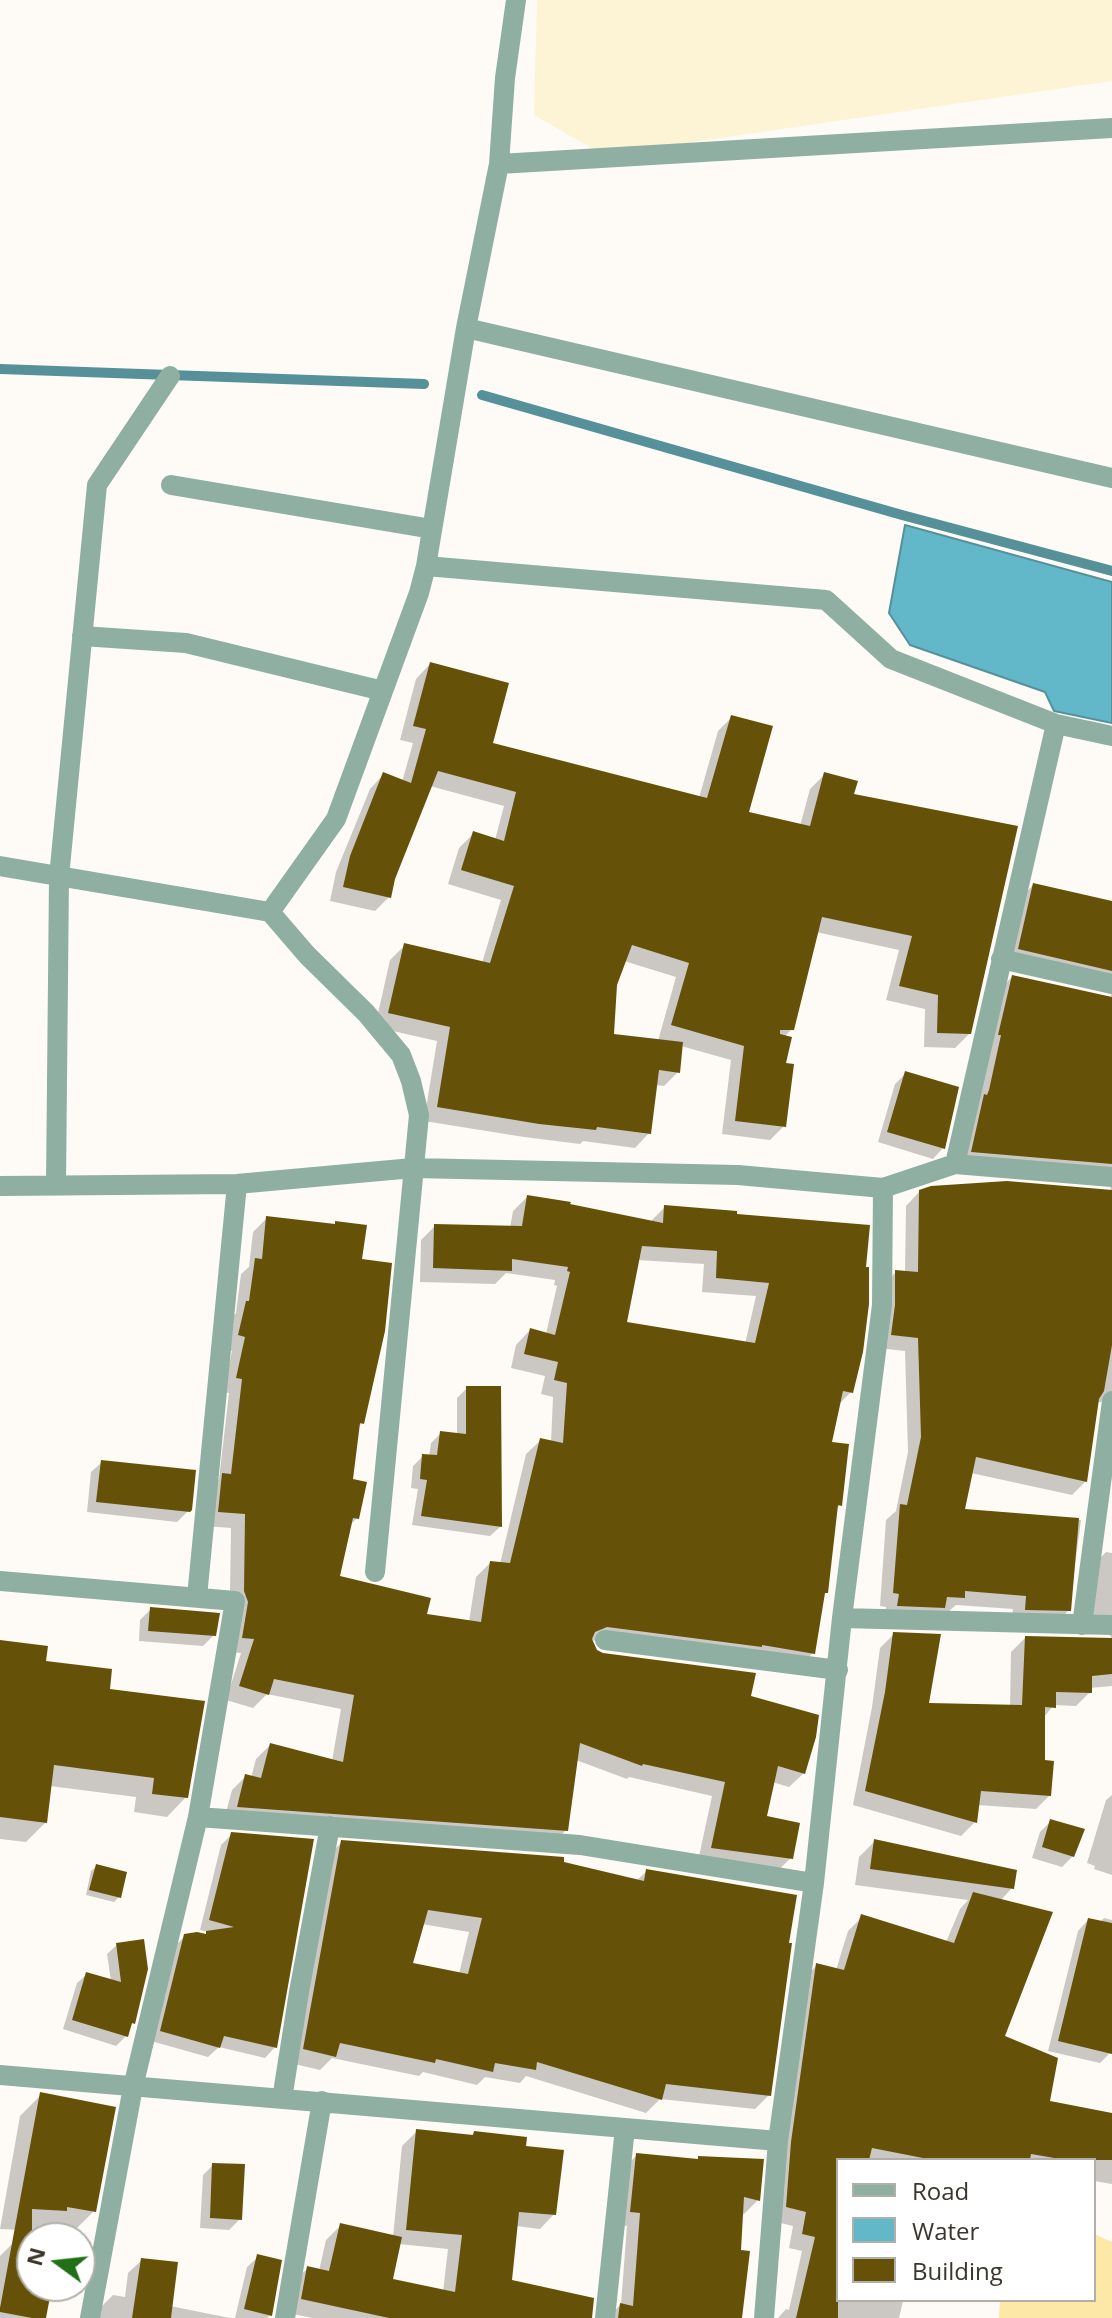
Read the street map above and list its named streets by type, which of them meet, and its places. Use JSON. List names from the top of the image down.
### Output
{
  "legend": ["Road", "Water", "Building"],
  "north": "left"
}
